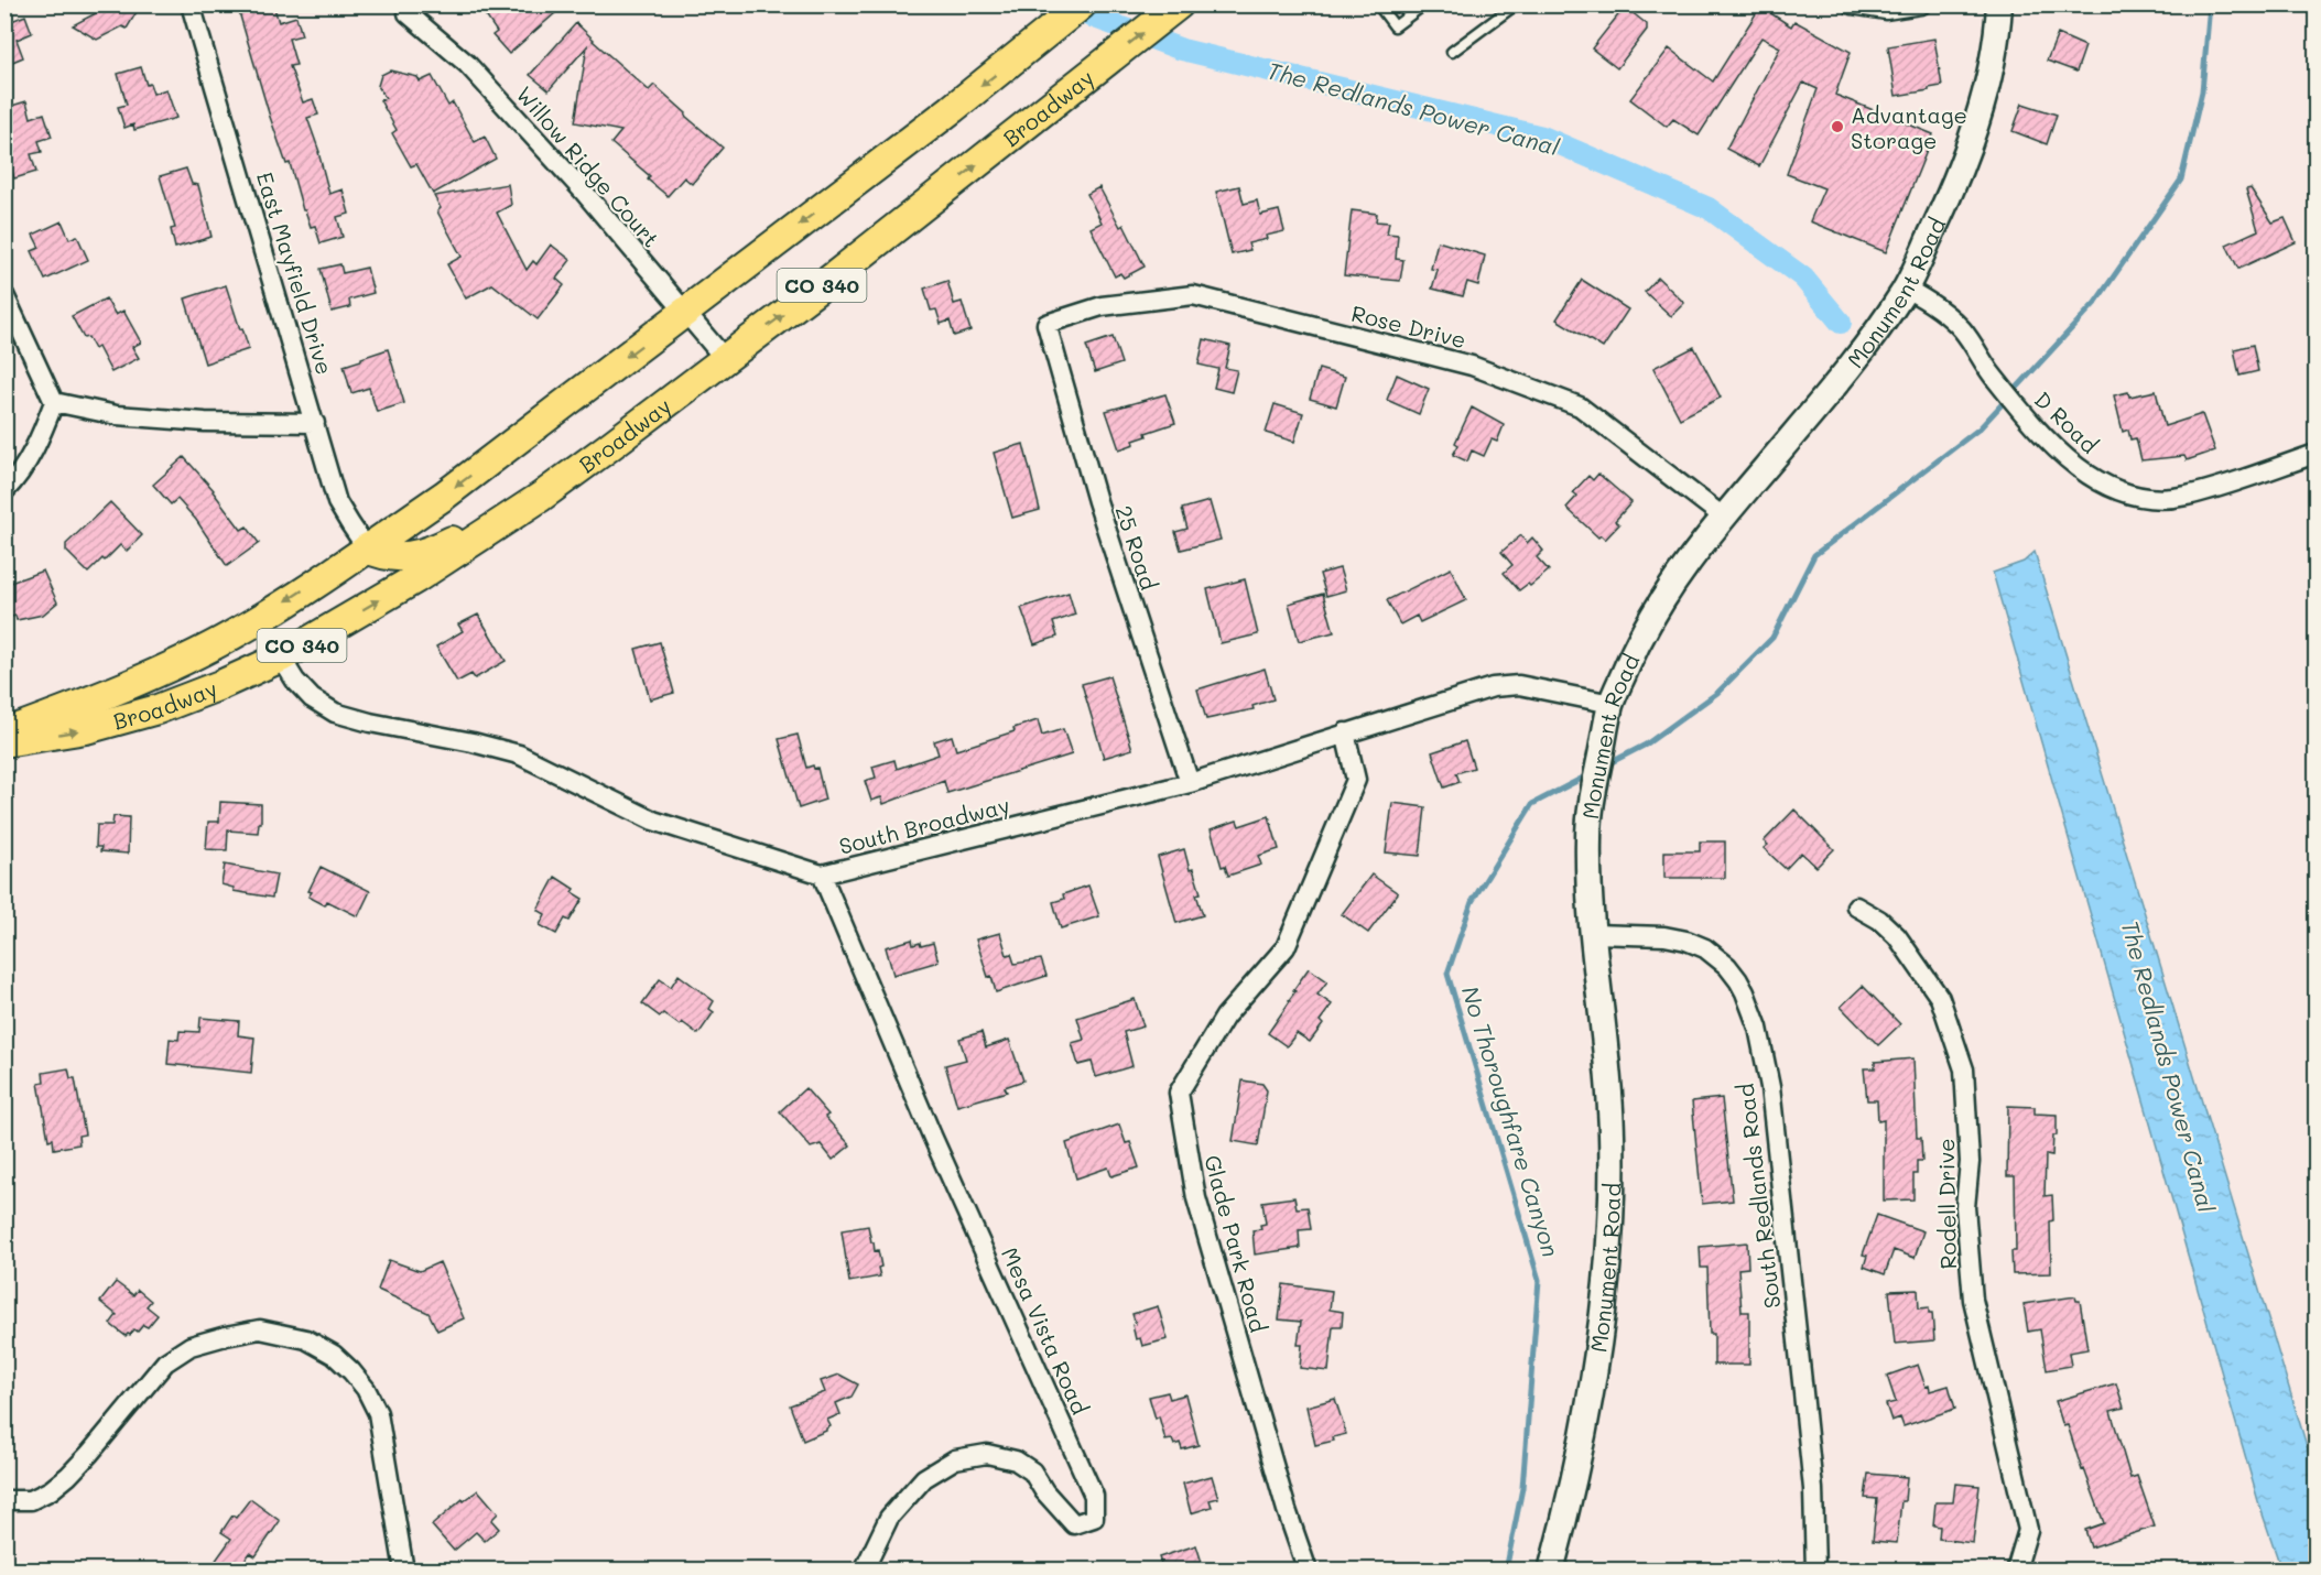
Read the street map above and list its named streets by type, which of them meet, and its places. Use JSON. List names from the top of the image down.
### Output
{
  "streets": {
    "main road": ["Broadway", "CO 340", "Monument Road"],
    "street": [
      "Willow Ridge Court",
      "East Mayfield Drive",
      "Rose Drive",
      "D Road",
      "25 Road",
      "South Broadway",
      "South Redlands Road",
      "Rodell Drive",
      "Glade Park Road",
      "Mesa Vista Road"
    ]
  },
  "crossings": [
    ["Broadway", "Willow Ridge Court"],
    ["Broadway", "East Mayfield Drive"],
    ["Broadway", "South Broadway"],
    ["Monument Road", "Rose Drive"],
    ["Monument Road", "D Road"],
    ["Monument Road", "South Broadway"],
    ["Monument Road", "South Redlands Road"],
    ["Rose Drive", "25 Road"],
    ["25 Road", "South Broadway"],
    ["South Broadway", "Glade Park Road"],
    ["South Broadway", "Mesa Vista Road"]
  ],
  "water": ["The Redlands Power Canal", "No Thoroughfare Canyon"],
  "places": ["Advantage Storage"]
}
